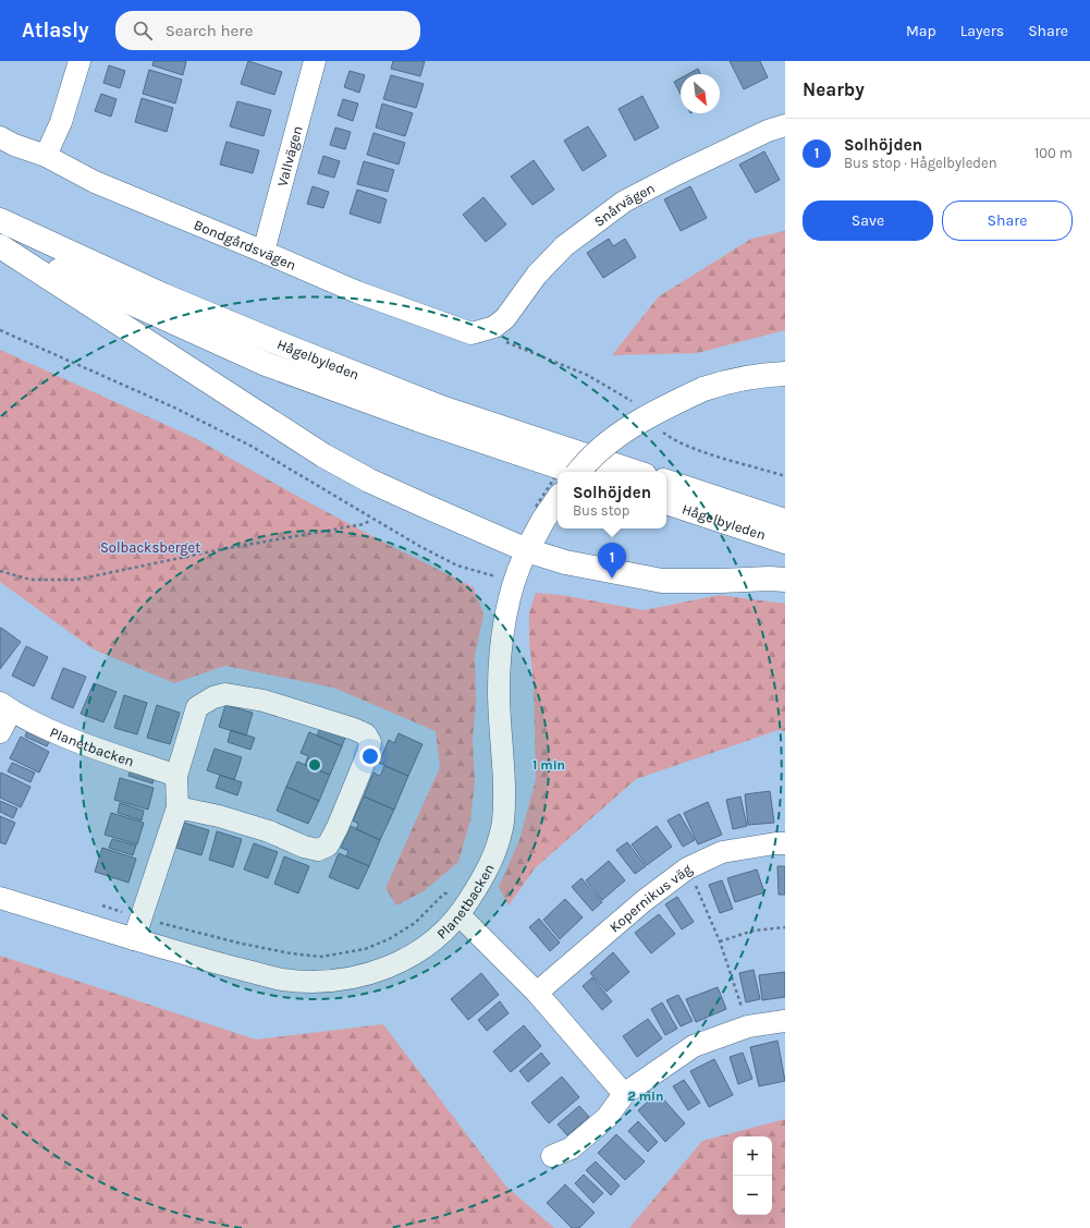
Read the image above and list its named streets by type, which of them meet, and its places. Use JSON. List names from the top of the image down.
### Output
{
  "streets": {
    "main road": ["Hågelbyleden"],
    "street": [
      "Vallvägen",
      "Snårvägen",
      "Bondgårdsvägen",
      "Planetbacken",
      "Kopernikus väg"
    ]
  },
  "crossings": [
    ["Vallvägen", "Bondgårdsvägen"],
    ["Snårvägen", "Bondgårdsvägen"]
  ],
  "parks": ["Solbacksberget"],
  "north": "bottom right",
  "page": {
    "header": "Atlasly",
    "search": "Search here",
    "nav": ["Map", "Layers", "Share"],
    "heading": "Nearby",
    "list": [
      {
        "mark": "1",
        "name": "Solhöjden",
        "note": "Bus stop · Hågelbyleden",
        "value": "100 m"
      }
    ],
    "buttons": ["Save", "Share"],
    "popup": ["Solhöjden", "Bus stop"],
    "pins": "1",
    "map_buttons": ["+", "−"]
  },
  "rings": ["1 min", "2 min"]
}
